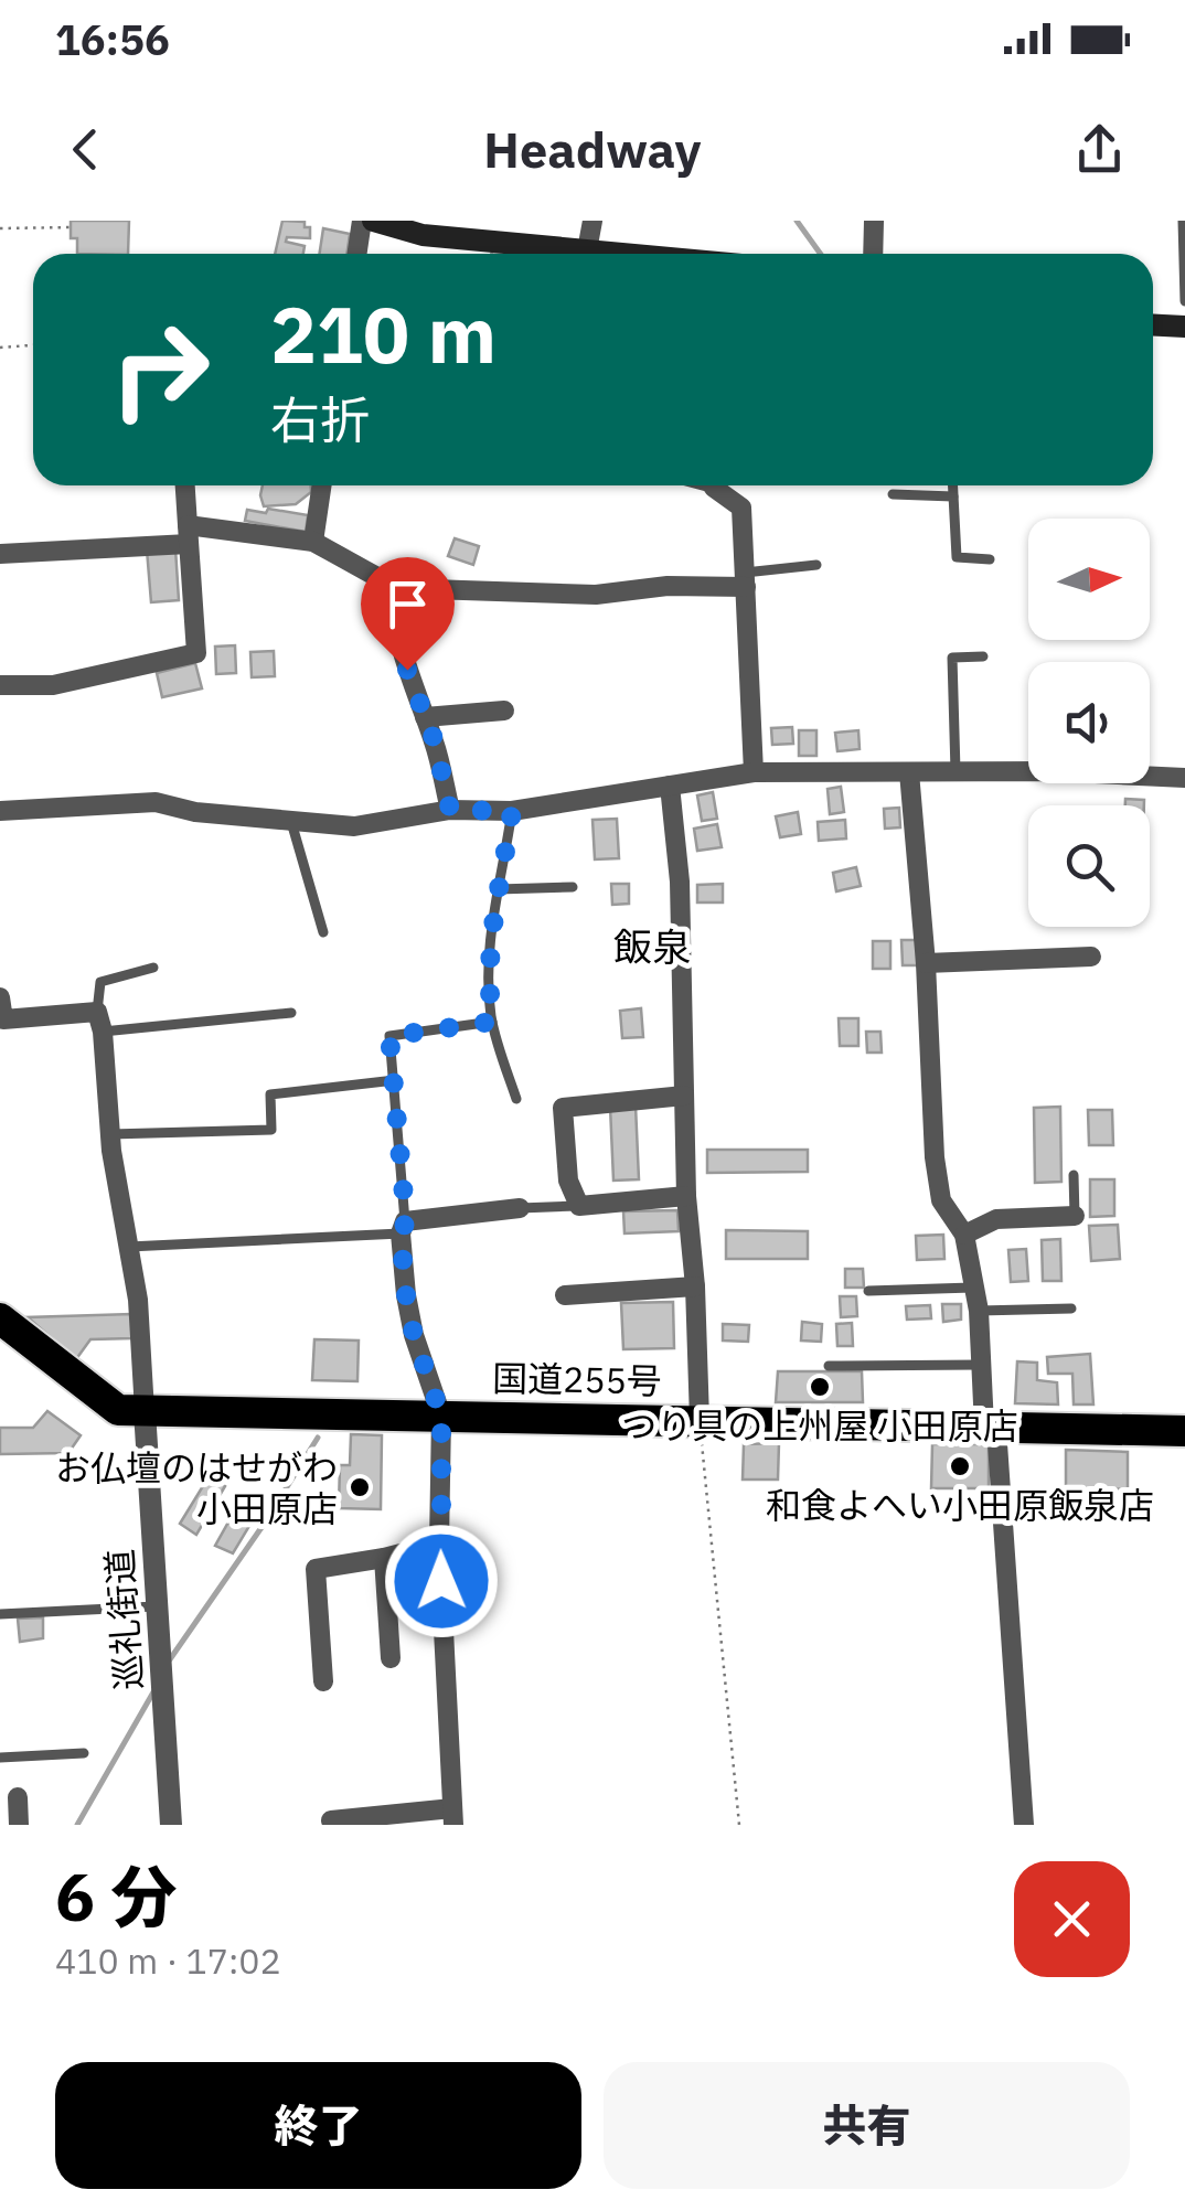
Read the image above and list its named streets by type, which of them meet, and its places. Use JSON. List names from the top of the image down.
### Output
{
  "streets": {
    "highway": ["国道255号"],
    "street": ["巡礼街道"]
  },
  "crossings": [
    ["国道255号", "巡礼街道"]
  ],
  "districts": ["飯泉"],
  "places": ["つり具の上州屋 小田原店", "和食よへい小田原飯泉店", "お仏壇のはせがわ 小田原店"],
  "north": "right",
  "page": {
    "status": "16:56",
    "header": "Headway",
    "turn": ["210 m", "右折"],
    "heading": ["6 分", "410 m · 17:02"],
    "buttons": ["終了", "共有"]
  }
}
